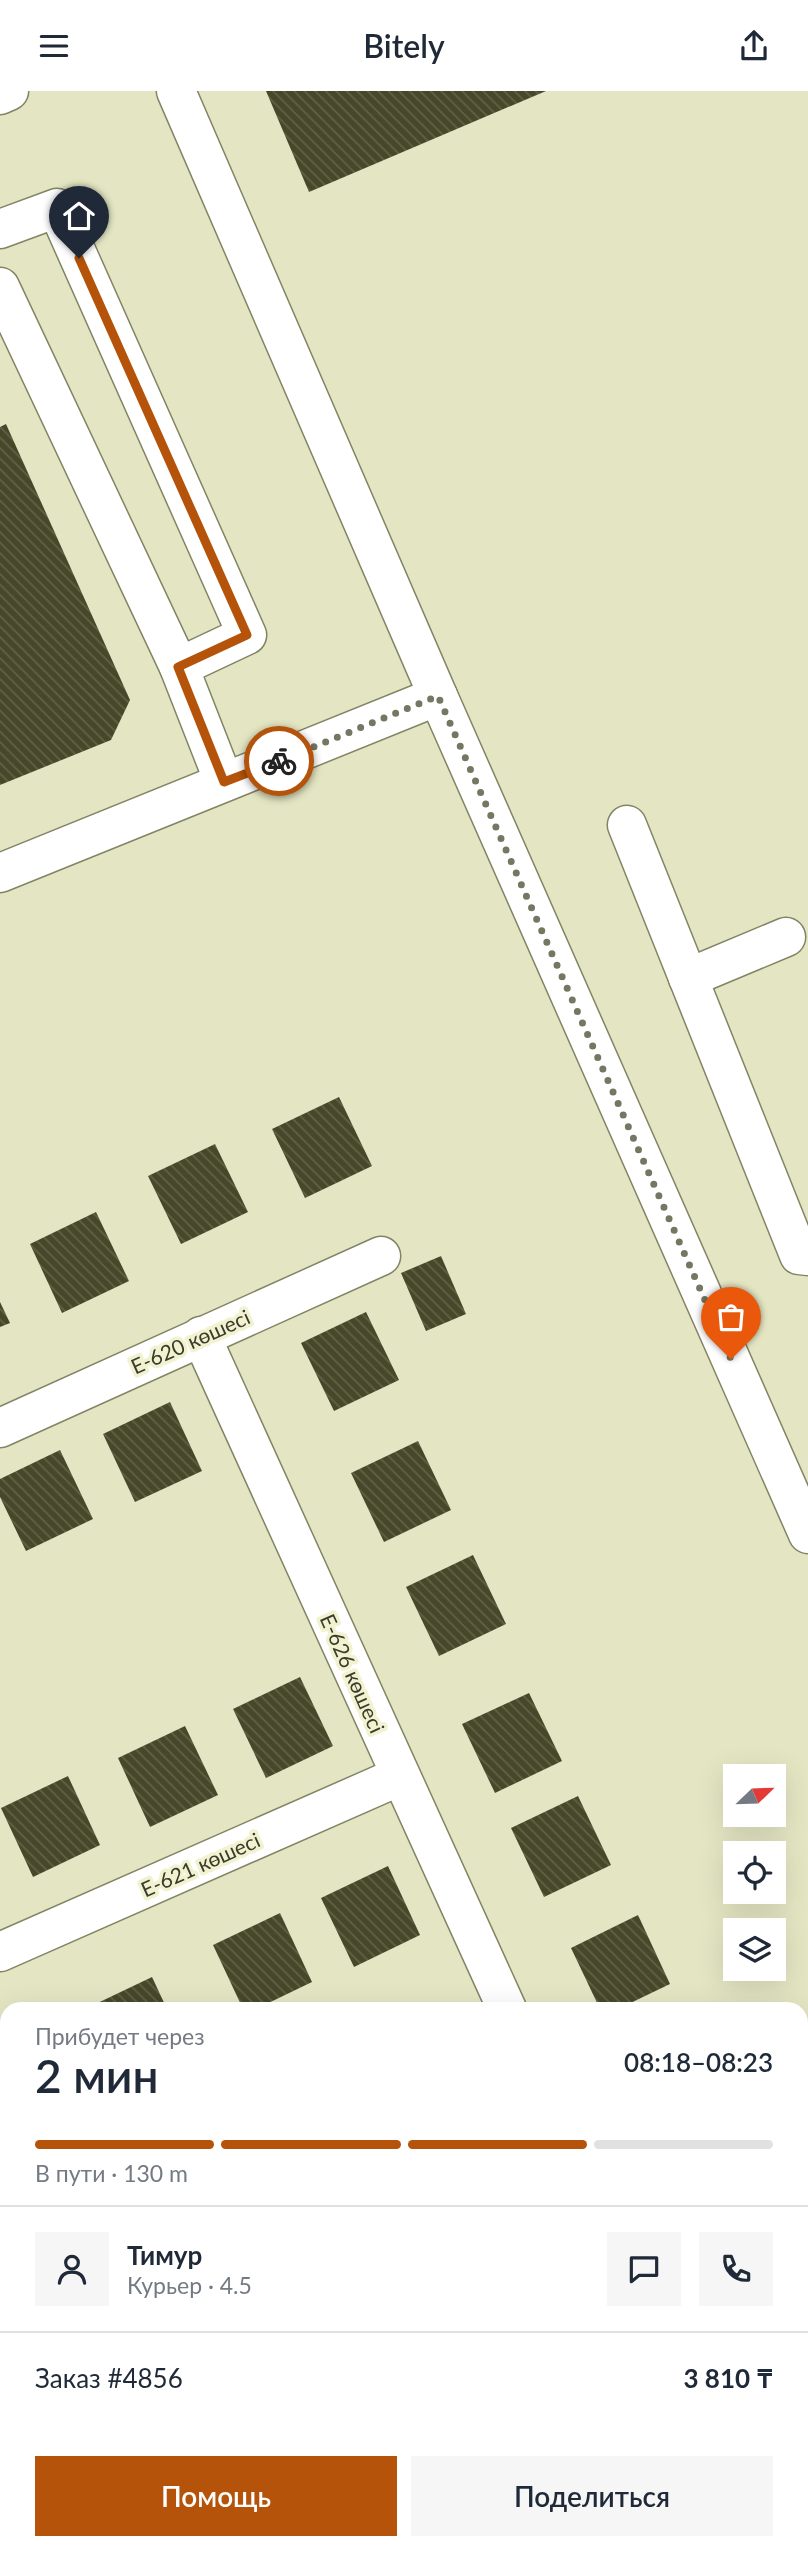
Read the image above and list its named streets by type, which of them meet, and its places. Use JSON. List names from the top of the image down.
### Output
{
  "streets": {
    "street": ["Е-620 көшесі", "Е-626 көшесі", "Е-621 көшесі"]
  },
  "crossings": [
    ["Е-620 көшесі", "Е-626 көшесі"],
    ["Е-626 көшесі", "Е-621 көшесі"]
  ],
  "north": "top right",
  "page": {
    "header": "Bitely",
    "heading": ["2 мин", "Прибудет через", "08:18–08:23"],
    "panel": [
      "Тимур",
      "Курьер · 4.5",
      "Заказ #4856",
      "3 810 ₸"
    ],
    "bar": "В пути · 130 m",
    "buttons": ["Помощь", "Поделиться"]
  }
}
